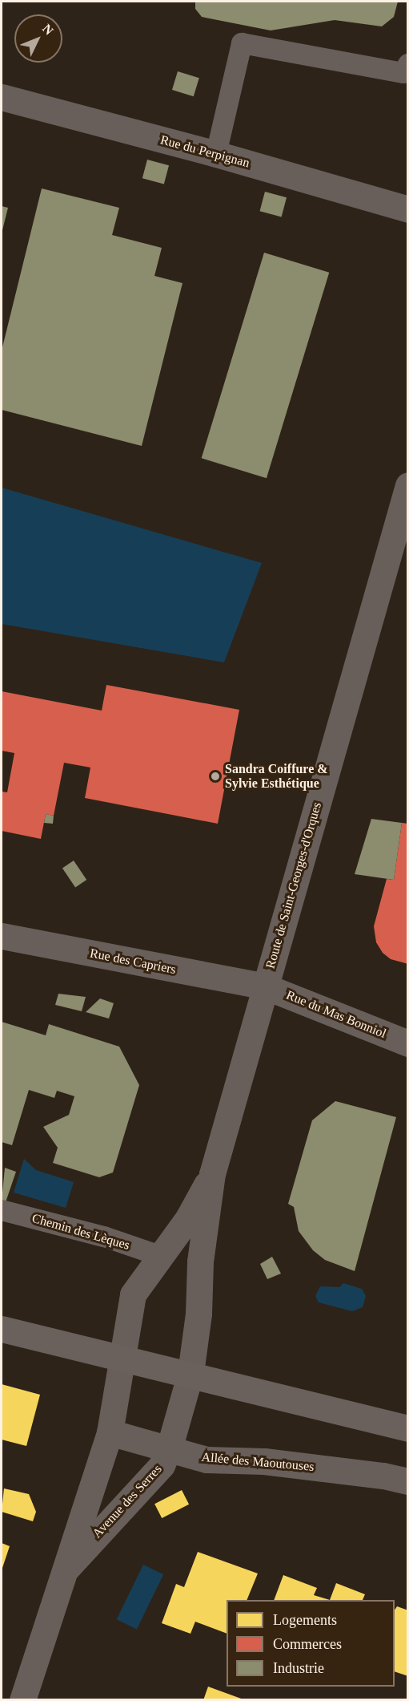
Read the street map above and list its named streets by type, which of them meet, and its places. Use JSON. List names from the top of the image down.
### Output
{
  "streets": {
    "street": [
      "Rue du Perpignan",
      "Route de Saint-Georges-d'Orques",
      "Rue des Capriers",
      "Rue du Mas Bonniol",
      "Allée des Maoutouses",
      "Avenue des Serres"
    ],
    "lane": ["Chemin des Lèques"]
  },
  "crossings": [
    ["Route de Saint-Georges-d'Orques", "Rue des Capriers"],
    ["Route de Saint-Georges-d'Orques", "Rue du Mas Bonniol"],
    ["Route de Saint-Georges-d'Orques", "Chemin des Lèques"],
    ["Route de Saint-Georges-d'Orques", "Avenue des Serres"],
    ["Rue des Capriers", "Rue du Mas Bonniol"],
    ["Allée des Maoutouses", "Avenue des Serres"]
  ],
  "places": ["Sandra Coiffure & Sylvie Esthétique"],
  "legend": ["Logements", "Commerces", "Industrie"],
  "north": "top right"
}
